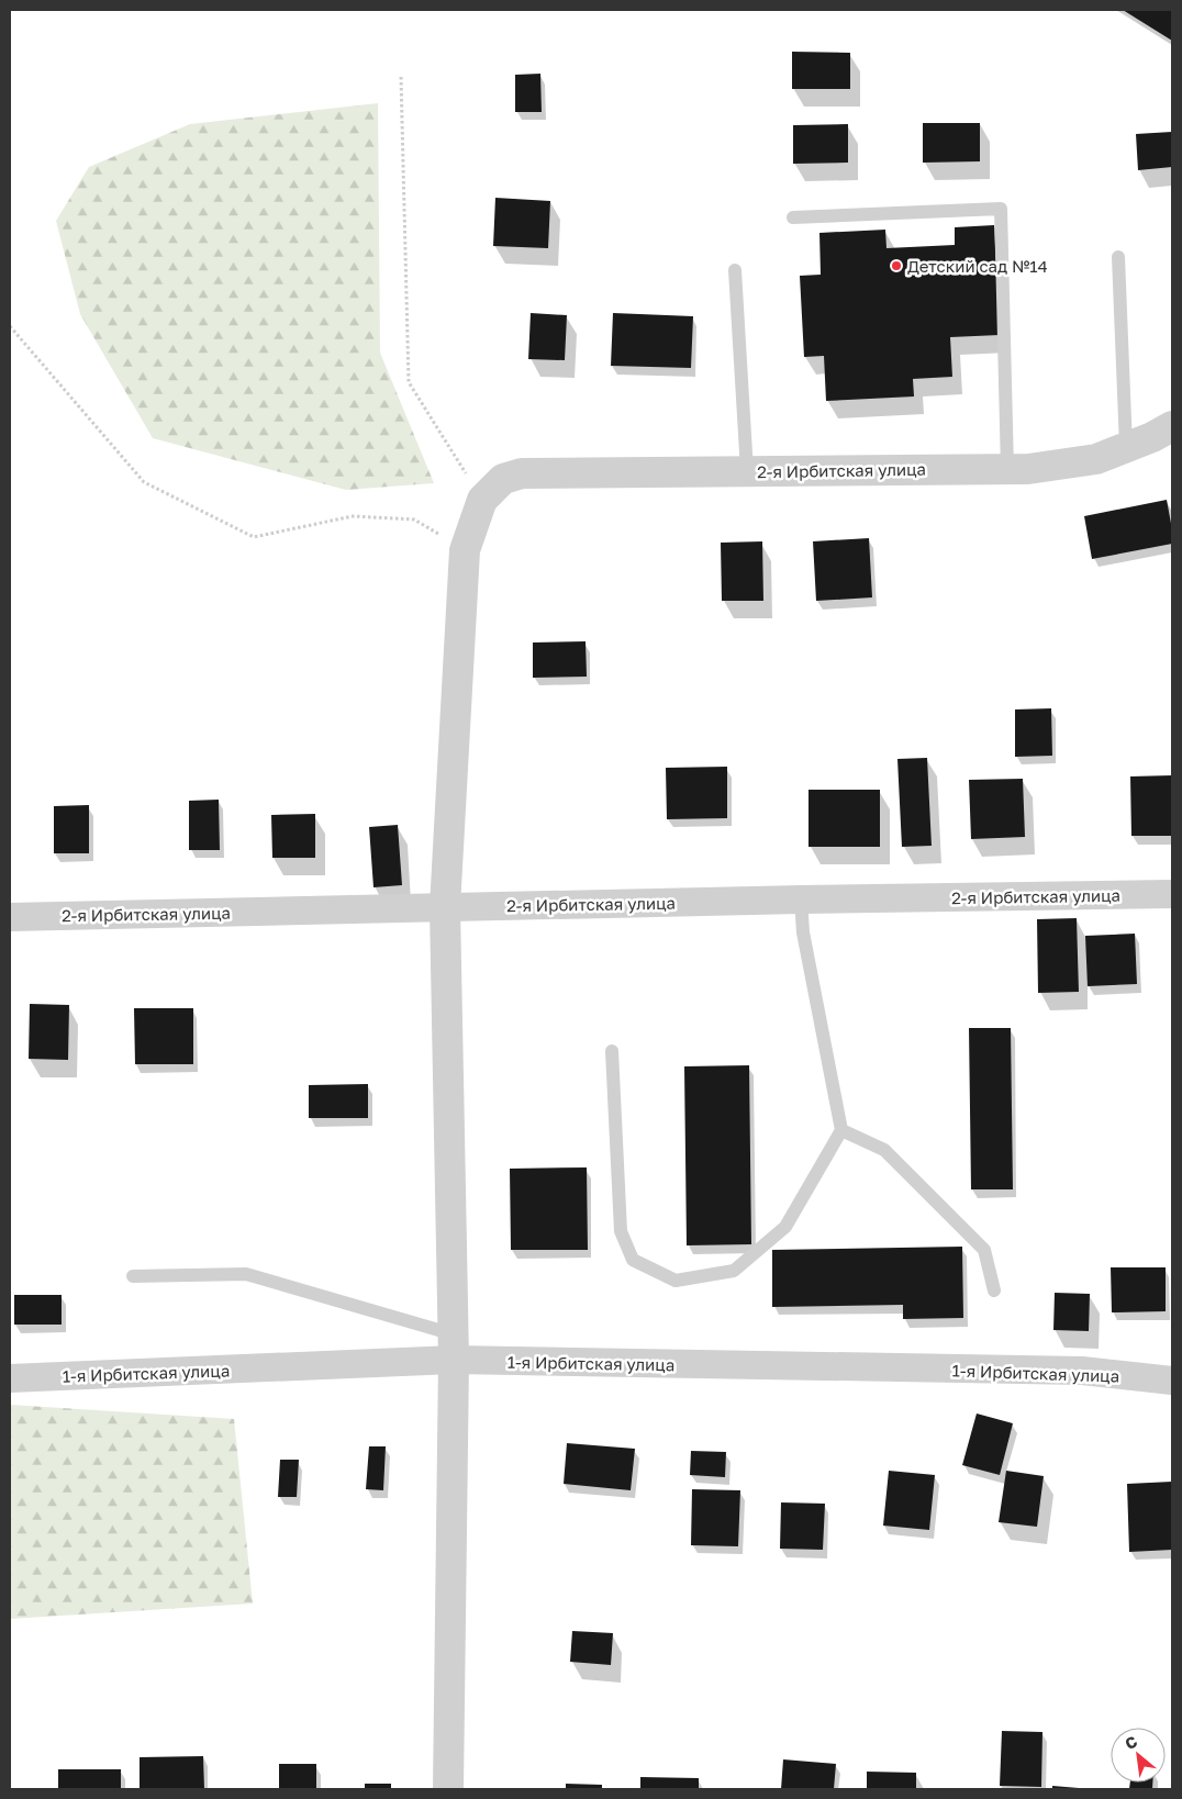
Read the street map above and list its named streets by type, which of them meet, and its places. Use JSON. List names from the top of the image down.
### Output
{
  "streets": {
    "street": ["2-я Ирбитская улица", "1-я Ирбитская улица"]
  },
  "places": ["Детский сад №14"],
  "north": "top left"
}
